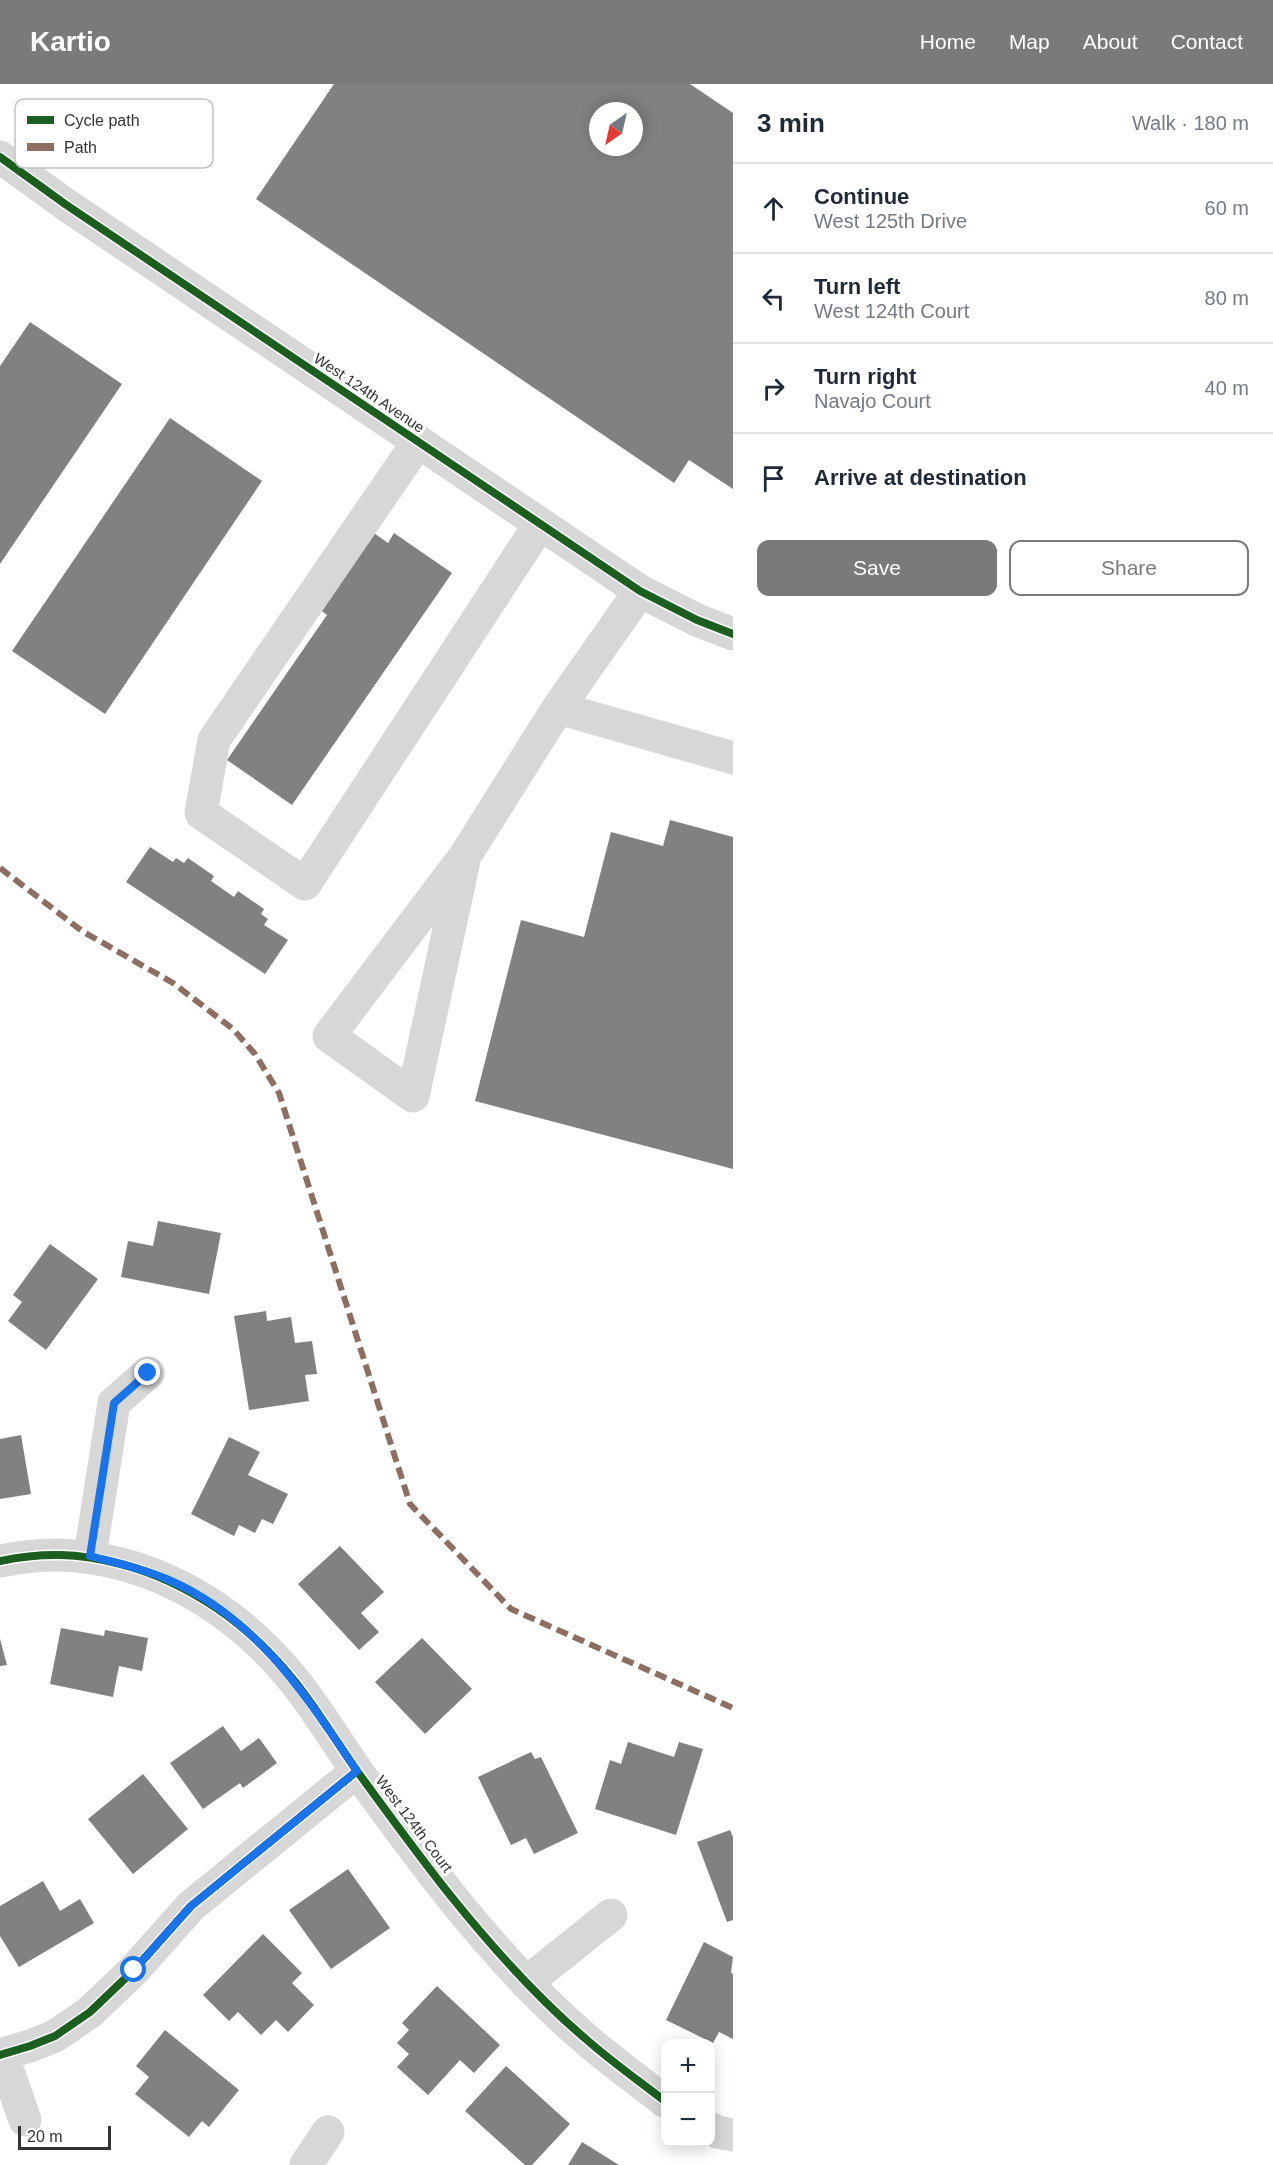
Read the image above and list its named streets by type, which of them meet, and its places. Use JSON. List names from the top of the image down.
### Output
{
  "streets": {
    "street": ["West 124th Avenue", "West 124th Court"]
  },
  "legend": ["Cycle path", "Path"],
  "scale_bar": "20 m",
  "north": "bottom left",
  "page": {
    "header": "Kartio",
    "nav": [
      "Home",
      "Map",
      "About",
      "Contact"
    ],
    "heading": ["3 min", "Walk · 180 m"],
    "list": [
      ["Continue", "West 125th Drive", "60 m"],
      ["Turn left", "West 124th Court", "80 m"],
      ["Turn right", "Navajo Court", "40 m"],
      "Arrive at destination"
    ],
    "buttons": ["Save", "Share"],
    "map_buttons": ["+", "−"],
    "scale": "20 m"
  }
}
